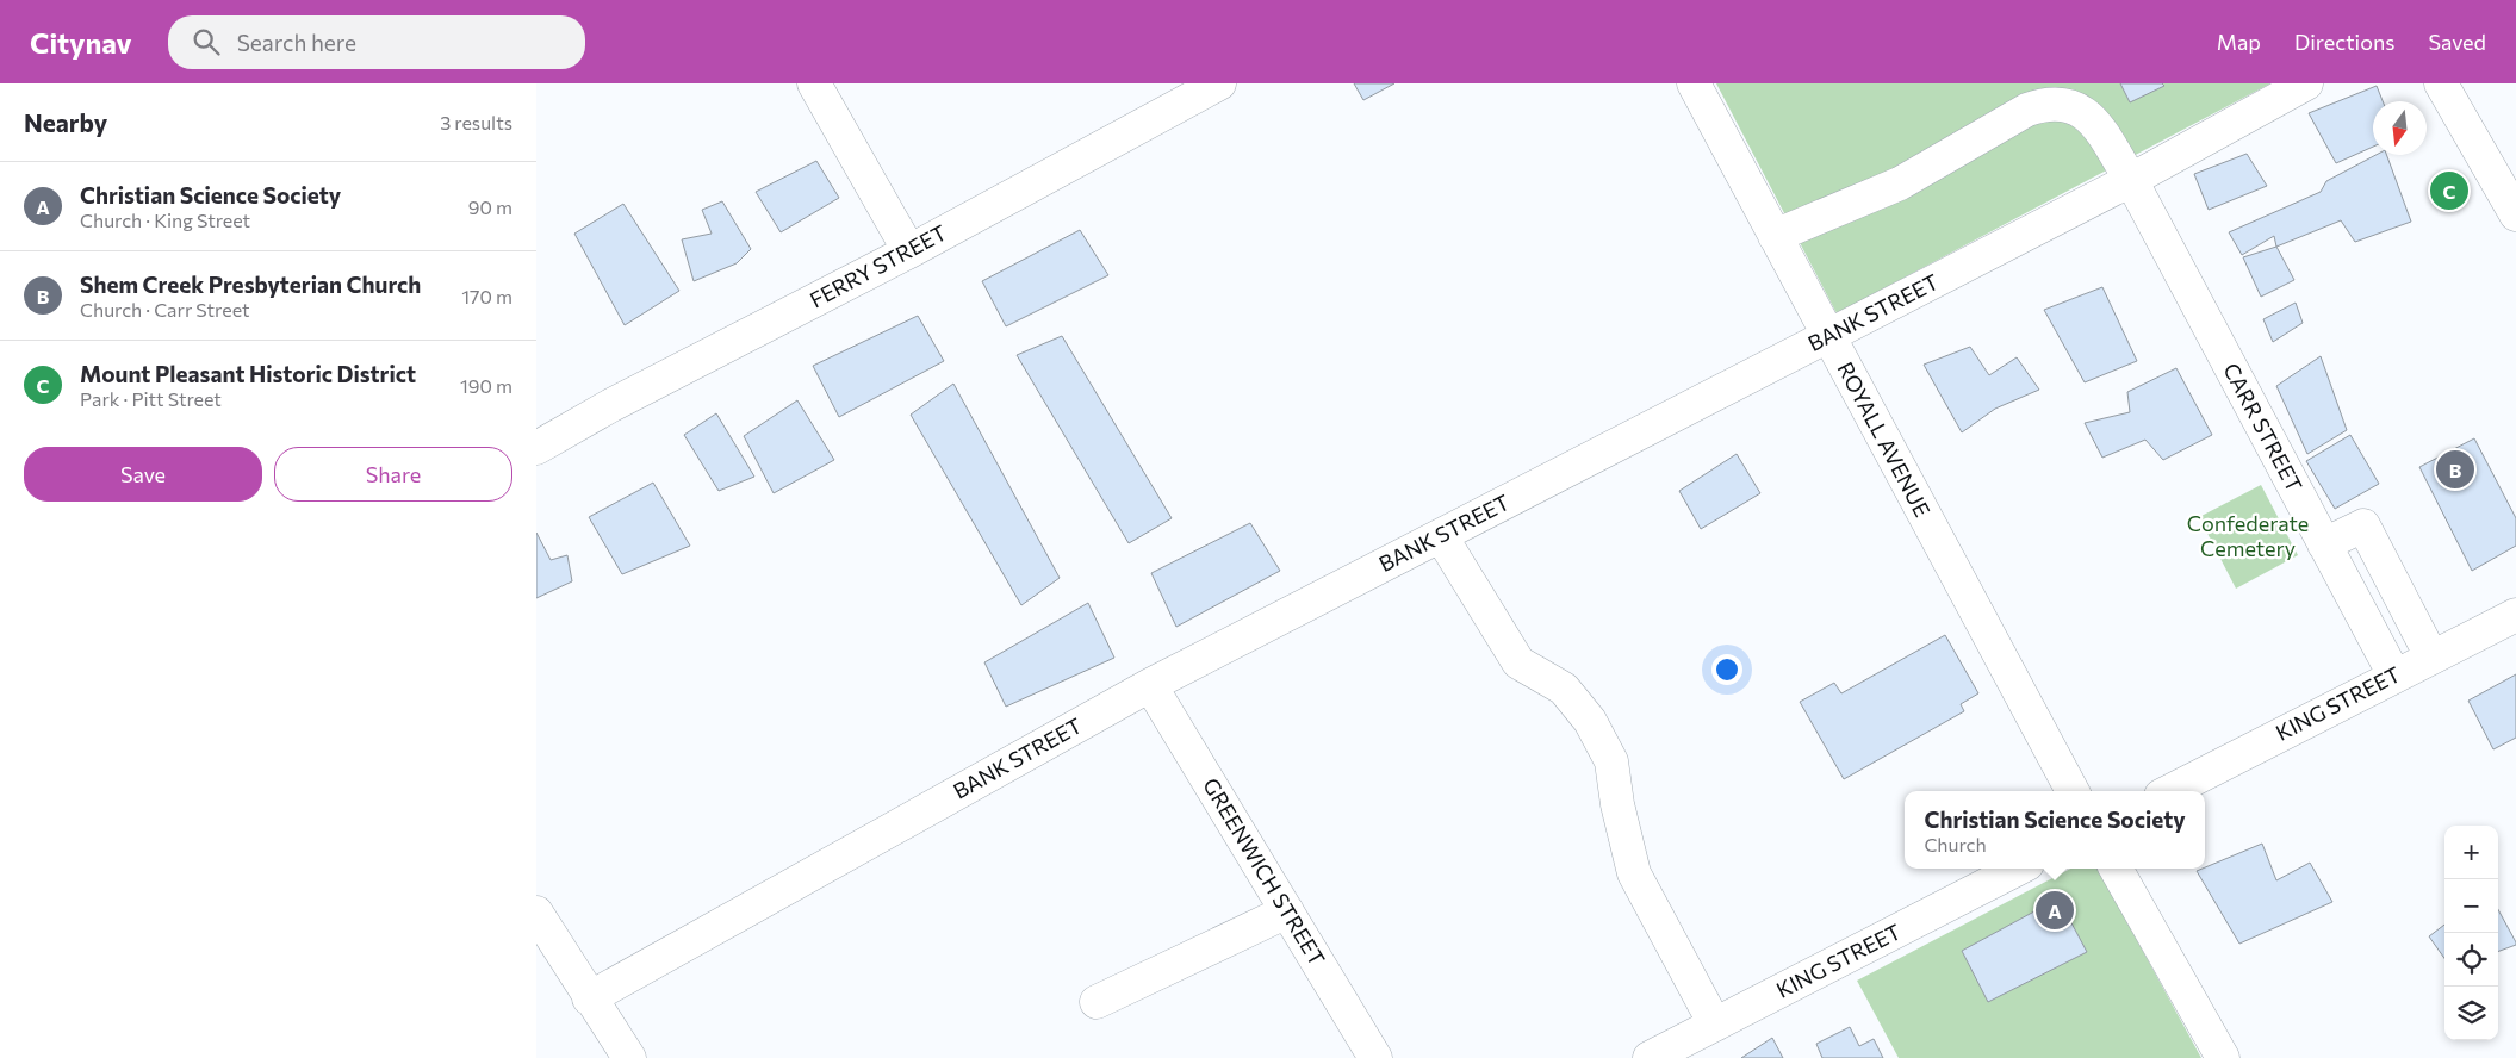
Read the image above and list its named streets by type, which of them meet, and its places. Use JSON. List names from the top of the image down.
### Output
{
  "streets": {
    "street": [
      "FERRY STREET",
      "BANK STREET",
      "CARR STREET",
      "ROYALL AVENUE",
      "KING STREET",
      "GREENWICH STREET"
    ]
  },
  "crossings": [
    ["BANK STREET", "CARR STREET"],
    ["BANK STREET", "ROYALL AVENUE"],
    ["BANK STREET", "GREENWICH STREET"],
    ["CARR STREET", "ROYALL AVENUE"],
    ["CARR STREET", "KING STREET"]
  ],
  "parks": ["Confederate Cemetery"],
  "north": "bottom",
  "page": {
    "header": "Citynav",
    "search": "Search here",
    "nav": ["Map", "Directions", "Saved"],
    "heading": ["Nearby", "3 results"],
    "list": [
      {
        "mark": "A",
        "name": "Christian Science Society",
        "note": "Church · King Street",
        "value": "90 m"
      },
      {
        "mark": "B",
        "name": "Shem Creek Presbyterian Church",
        "note": "Church · Carr Street",
        "value": "170 m"
      },
      {
        "mark": "C",
        "name": "Mount Pleasant Historic District",
        "note": "Park · Pitt Street",
        "value": "190 m"
      }
    ],
    "pins": ["C", "B", "A"],
    "buttons": ["Save", "Share"],
    "popup": ["Christian Science Society", "Church"],
    "map_buttons": ["+", "−"]
  }
}
